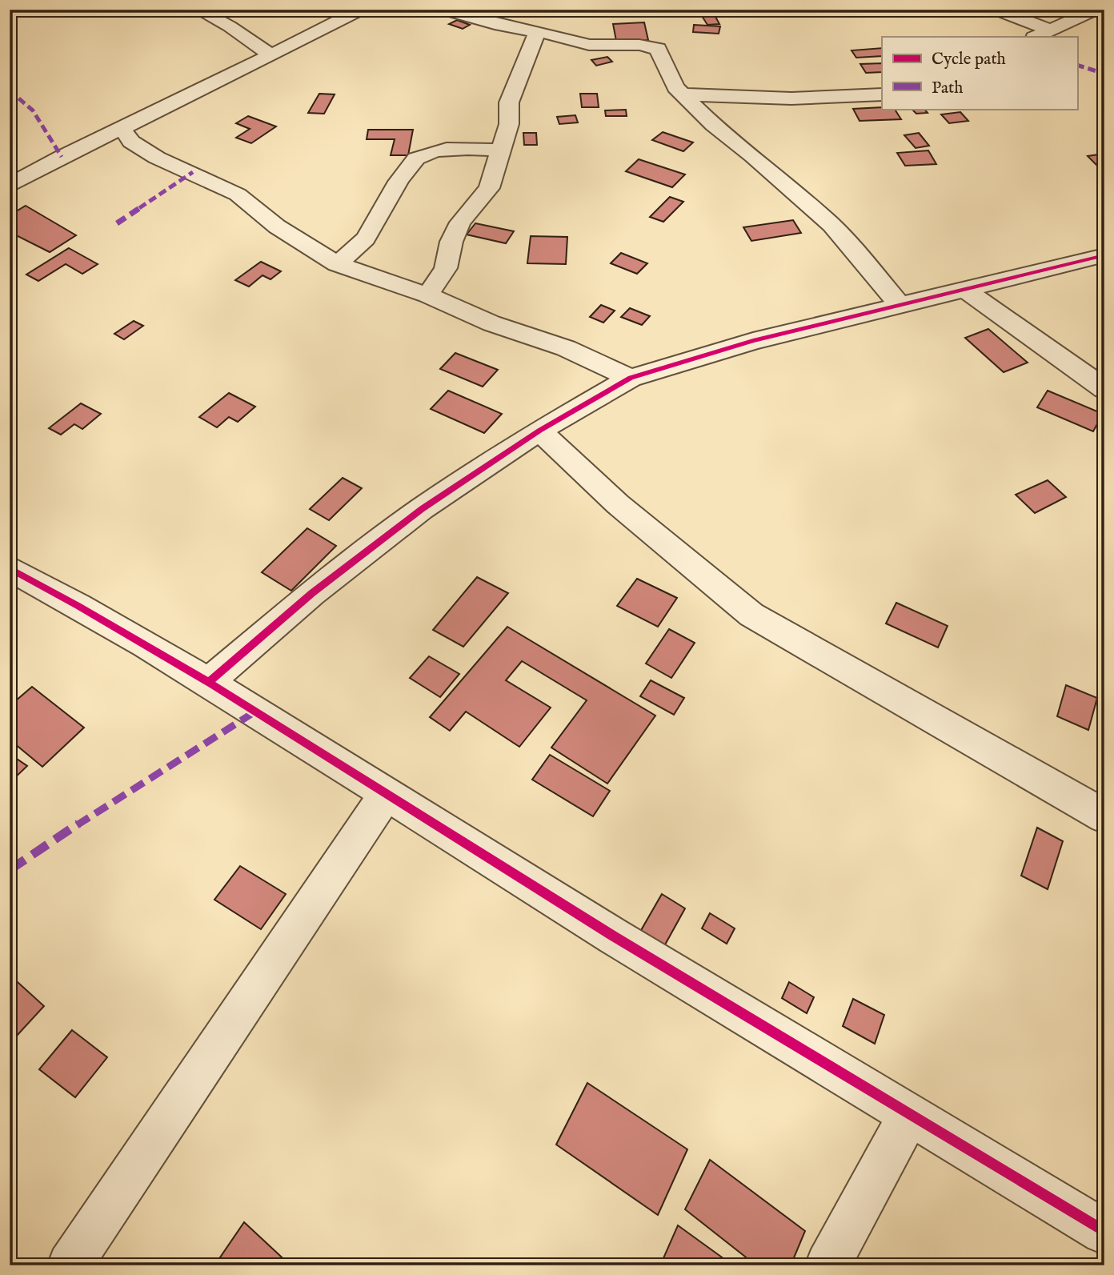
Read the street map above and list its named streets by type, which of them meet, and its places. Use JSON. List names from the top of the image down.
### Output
{
  "legend": ["Cycle path", "Path"]
}
